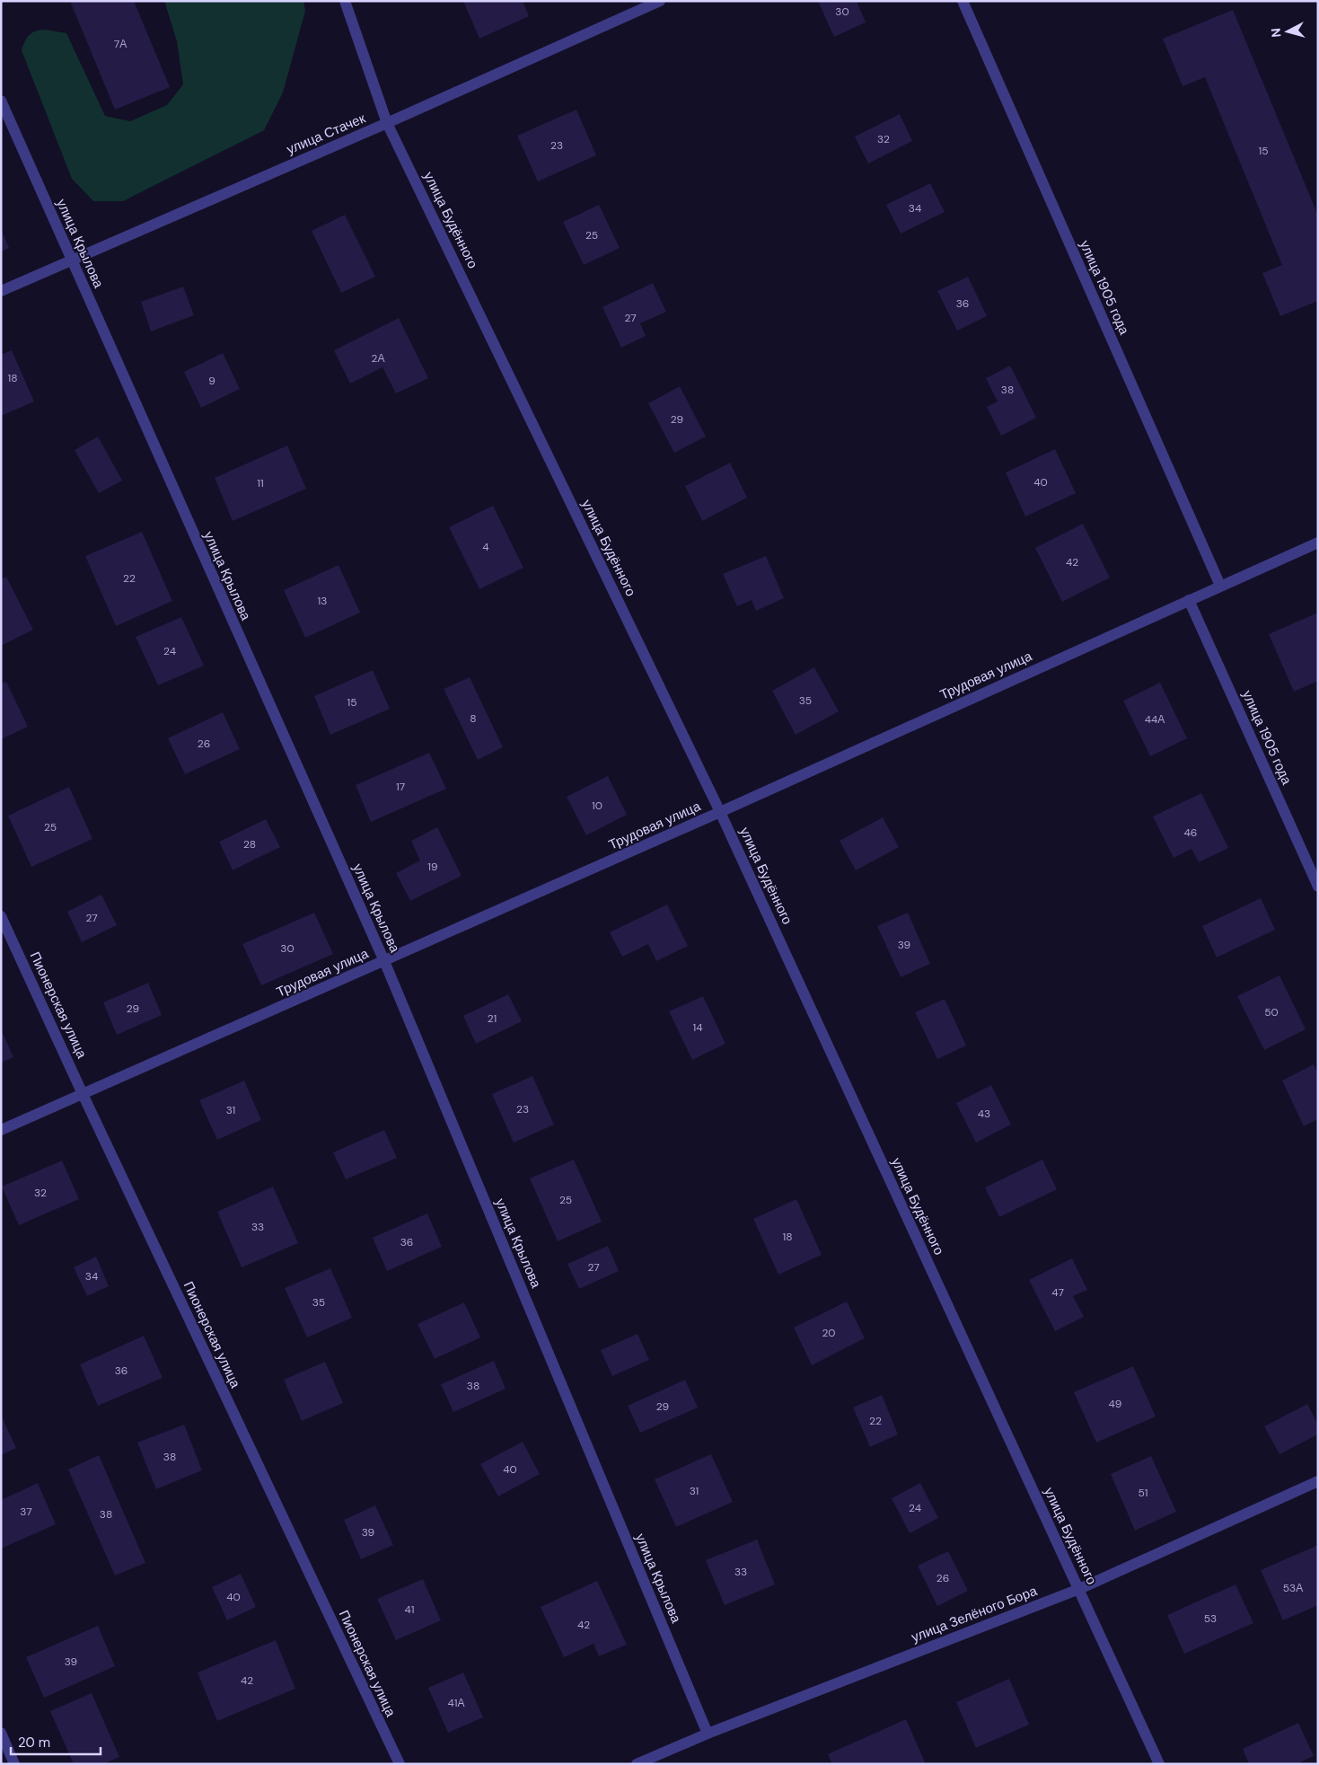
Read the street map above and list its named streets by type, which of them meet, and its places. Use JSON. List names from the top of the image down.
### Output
{
  "streets": {
    "street": [
      "улица Стачек",
      "улица Будённого",
      "улица Крылова",
      "улица 1905 года",
      "Трудовая улица",
      "Пионерская улица",
      "улица Зелёного Бора"
    ]
  },
  "crossings": [
    ["улица Стачек", "улица Будённого"],
    ["улица Стачек", "улица Крылова"],
    ["улица Будённого", "Трудовая улица"],
    ["улица Будённого", "улица Зелёного Бора"],
    ["улица Крылова", "Трудовая улица"],
    ["улица Крылова", "улица Зелёного Бора"],
    ["улица 1905 года", "Трудовая улица"],
    ["Трудовая улица", "Пионерская улица"]
  ],
  "house_numbers": [
    "30",
    "7А",
    "32",
    "23",
    "15",
    "34",
    "25",
    "36",
    "27",
    "2А",
    "18",
    "9",
    "38",
    "29",
    "40",
    "11",
    "4",
    "42",
    "22",
    "13",
    "24",
    "35",
    "15",
    "8",
    "44А",
    "26",
    "17",
    "10",
    "25",
    "46",
    "28",
    "19",
    "27",
    "39",
    "30",
    "29",
    "50",
    "21",
    "14",
    "23",
    "31",
    "43",
    "32",
    "25",
    "33",
    "18",
    "36",
    "27",
    "34",
    "47",
    "35",
    "20",
    "36",
    "38",
    "49",
    "29",
    "22",
    "38",
    "40",
    "31",
    "51",
    "24",
    "37",
    "38",
    "39",
    "33",
    "26",
    "53А",
    "40",
    "41",
    "53",
    "42",
    "39",
    "42",
    "41А"
  ],
  "scale_bar": "20 m",
  "north": "left"
}
